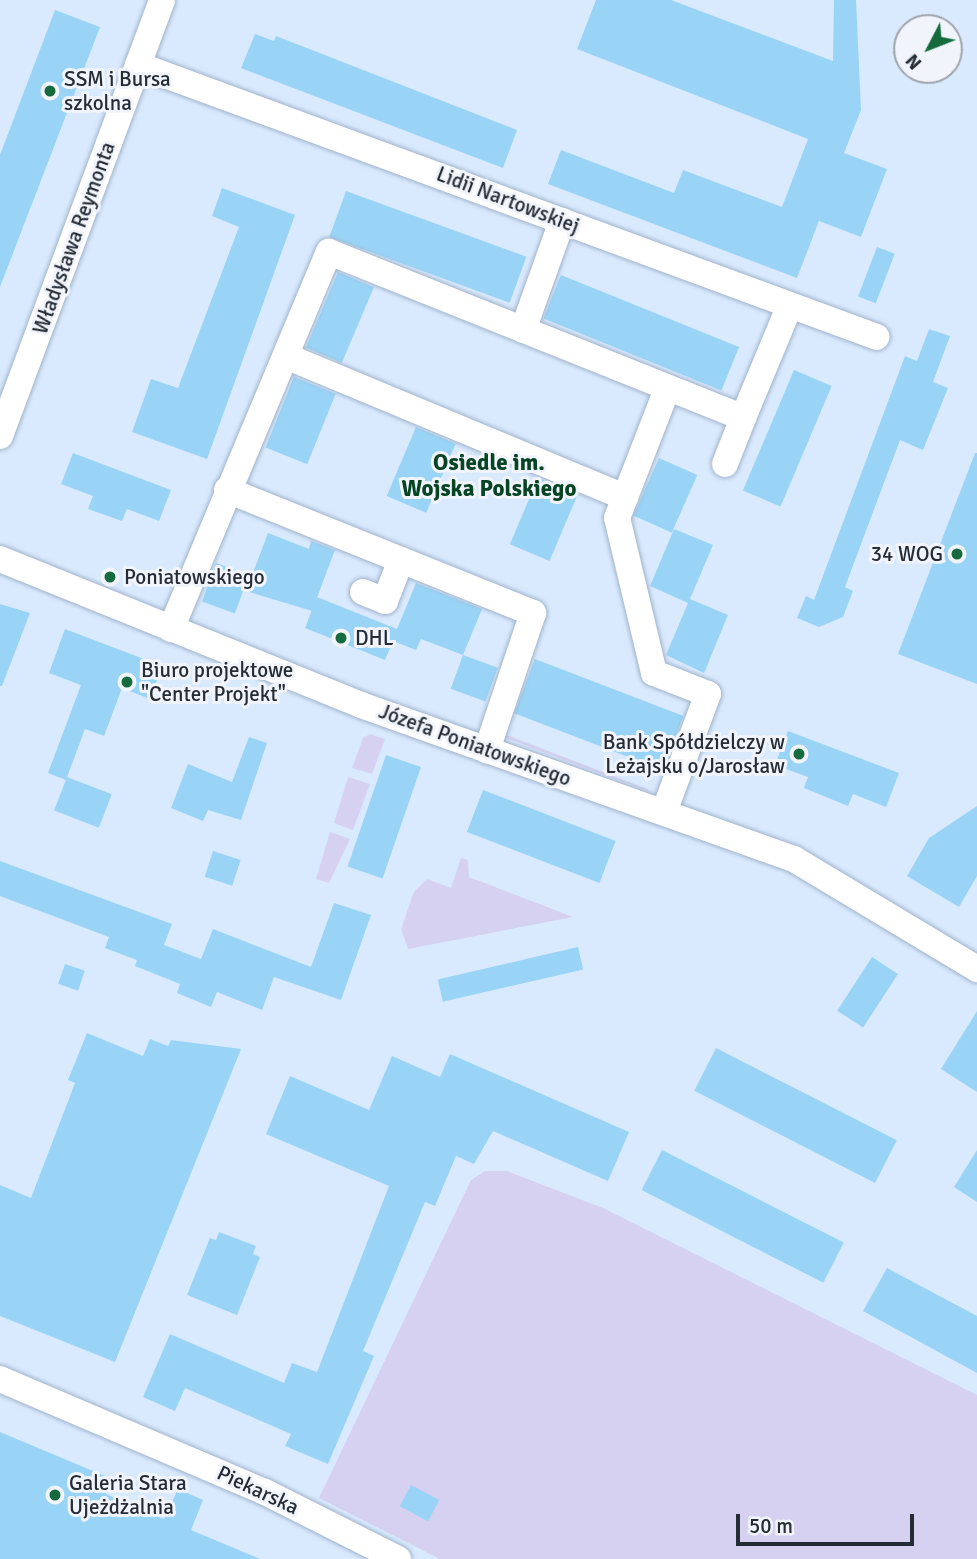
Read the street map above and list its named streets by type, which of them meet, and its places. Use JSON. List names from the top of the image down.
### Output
{
  "streets": {
    "street": [
      "Lidii Nartowskiej",
      "Władysława Reymonta",
      "Józefa Poniatowskiego",
      "Piekarska"
    ]
  },
  "crossings": [
    ["Lidii Nartowskiej", "Władysława Reymonta"]
  ],
  "districts": ["Osiedle im. Wojska Polskiego"],
  "places": [
    "SSM i Bursa szkolna",
    "34 WOG",
    "Poniatowskiego",
    "DHL",
    "Biuro projektowe \"Center Projekt\"",
    "Bank Spółdzielczy w Leżajsku o/Jarosław",
    "Galeria Stara Ujeżdżalnia"
  ],
  "scale_bar": "50 m",
  "north": "bottom left"
}
